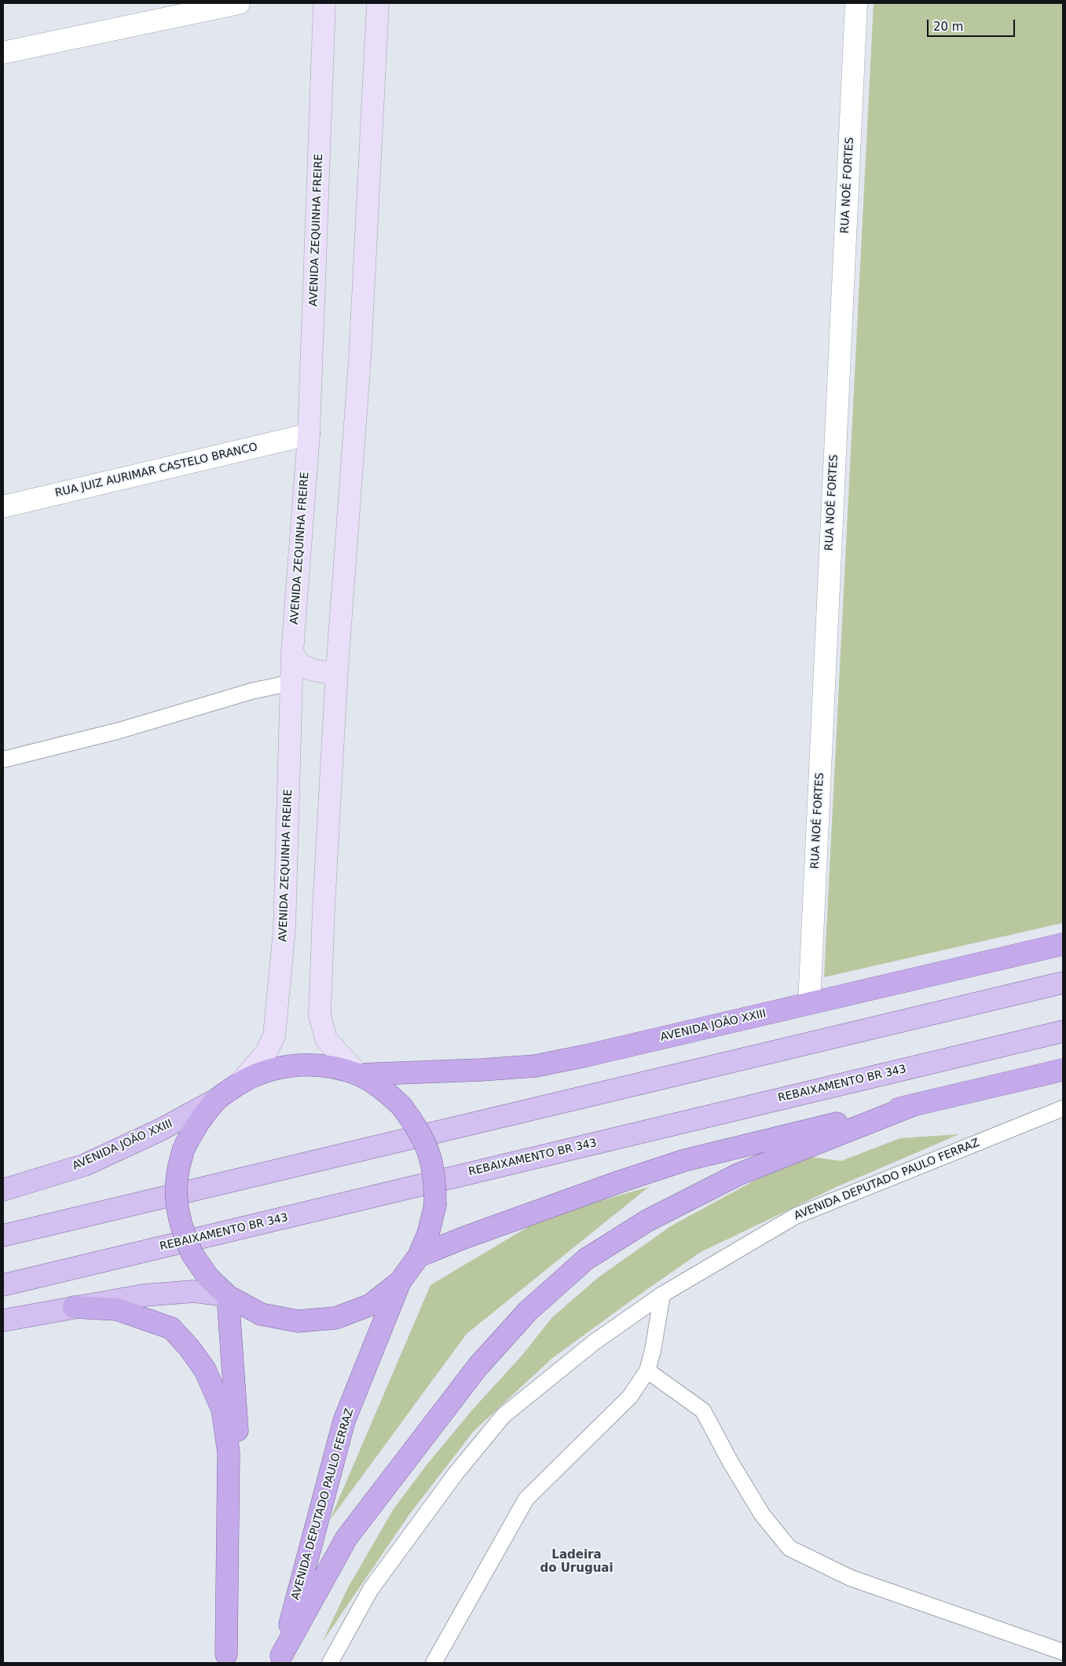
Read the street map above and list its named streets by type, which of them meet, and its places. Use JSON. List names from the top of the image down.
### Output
{
  "streets": {
    "highway": ["AVENIDA JOÃO XXIII", "AVENIDA DEPUTADO PAULO FERRAZ"],
    "main road": ["AVENIDA ZEQUINHA FREIRE", "REBAIXAMENTO BR 343"],
    "street": ["RUA NOÉ FORTES", "RUA JUIZ AURIMAR CASTELO BRANCO"]
  },
  "crossings": [
    ["RUA NOÉ FORTES", "AVENIDA JOÃO XXIII"],
    ["AVENIDA ZEQUINHA FREIRE", "RUA JUIZ AURIMAR CASTELO BRANCO"]
  ],
  "districts": ["Ladeira do Uruguai"],
  "scale_bar": "20 m"
}
